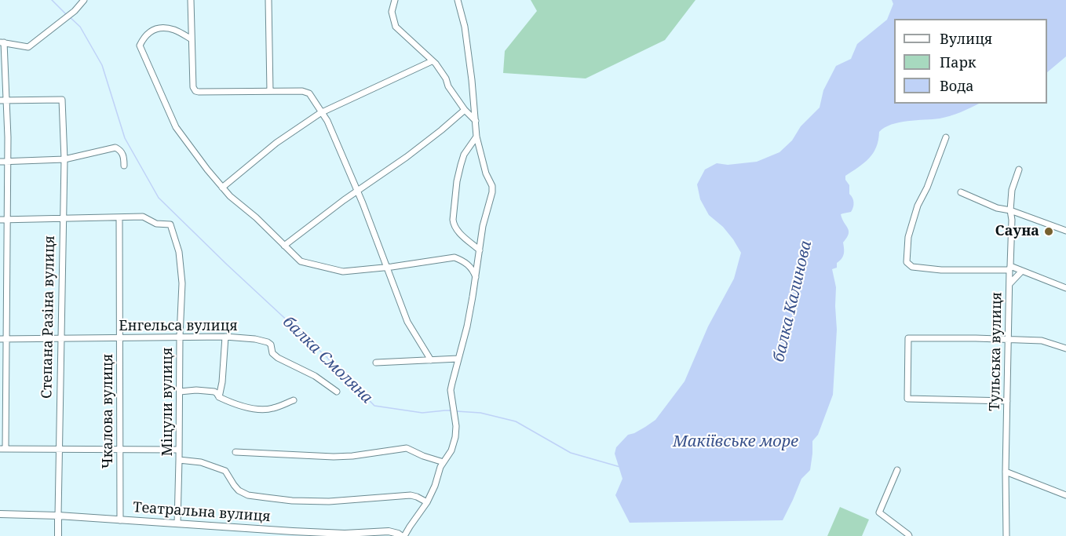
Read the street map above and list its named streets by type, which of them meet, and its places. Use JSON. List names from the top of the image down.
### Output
{
  "streets": {
    "street": [
      "Степана Разіна вулиця",
      "Енгельса вулиця",
      "Тульська вулиця",
      "Міцули вулиця",
      "Чкалова вулиця",
      "Театральна вулиця"
    ]
  },
  "crossings": [
    ["Степана Разіна вулиця", "Енгельса вулиця"],
    ["Степана Разіна вулиця", "Театральна вулиця"],
    ["Енгельса вулиця", "Міцули вулиця"],
    ["Енгельса вулиця", "Чкалова вулиця"],
    ["Міцули вулиця", "Чкалова вулиця"],
    ["Міцули вулиця", "Театральна вулиця"],
    ["Чкалова вулиця", "Театральна вулиця"]
  ],
  "water": ["балка Калинова", "балка Смоляна", "Макіївське море"],
  "places": ["Сауна"],
  "legend": ["Вулиця", "Парк", "Вода"]
}
